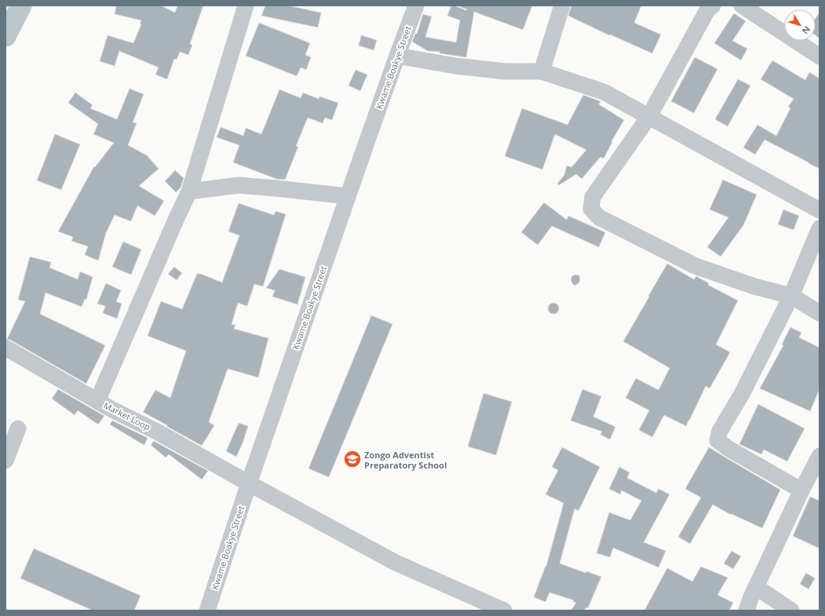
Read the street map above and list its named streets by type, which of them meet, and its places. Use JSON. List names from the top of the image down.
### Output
{
  "streets": {
    "street": ["Kwame Boakye Street", "Market Loop"]
  },
  "crossings": [
    ["Kwame Boakye Street", "Market Loop"]
  ],
  "places": {
    "school or university": ["Zongo Adventist Preparatory School"]
  },
  "north": "bottom right"
}
